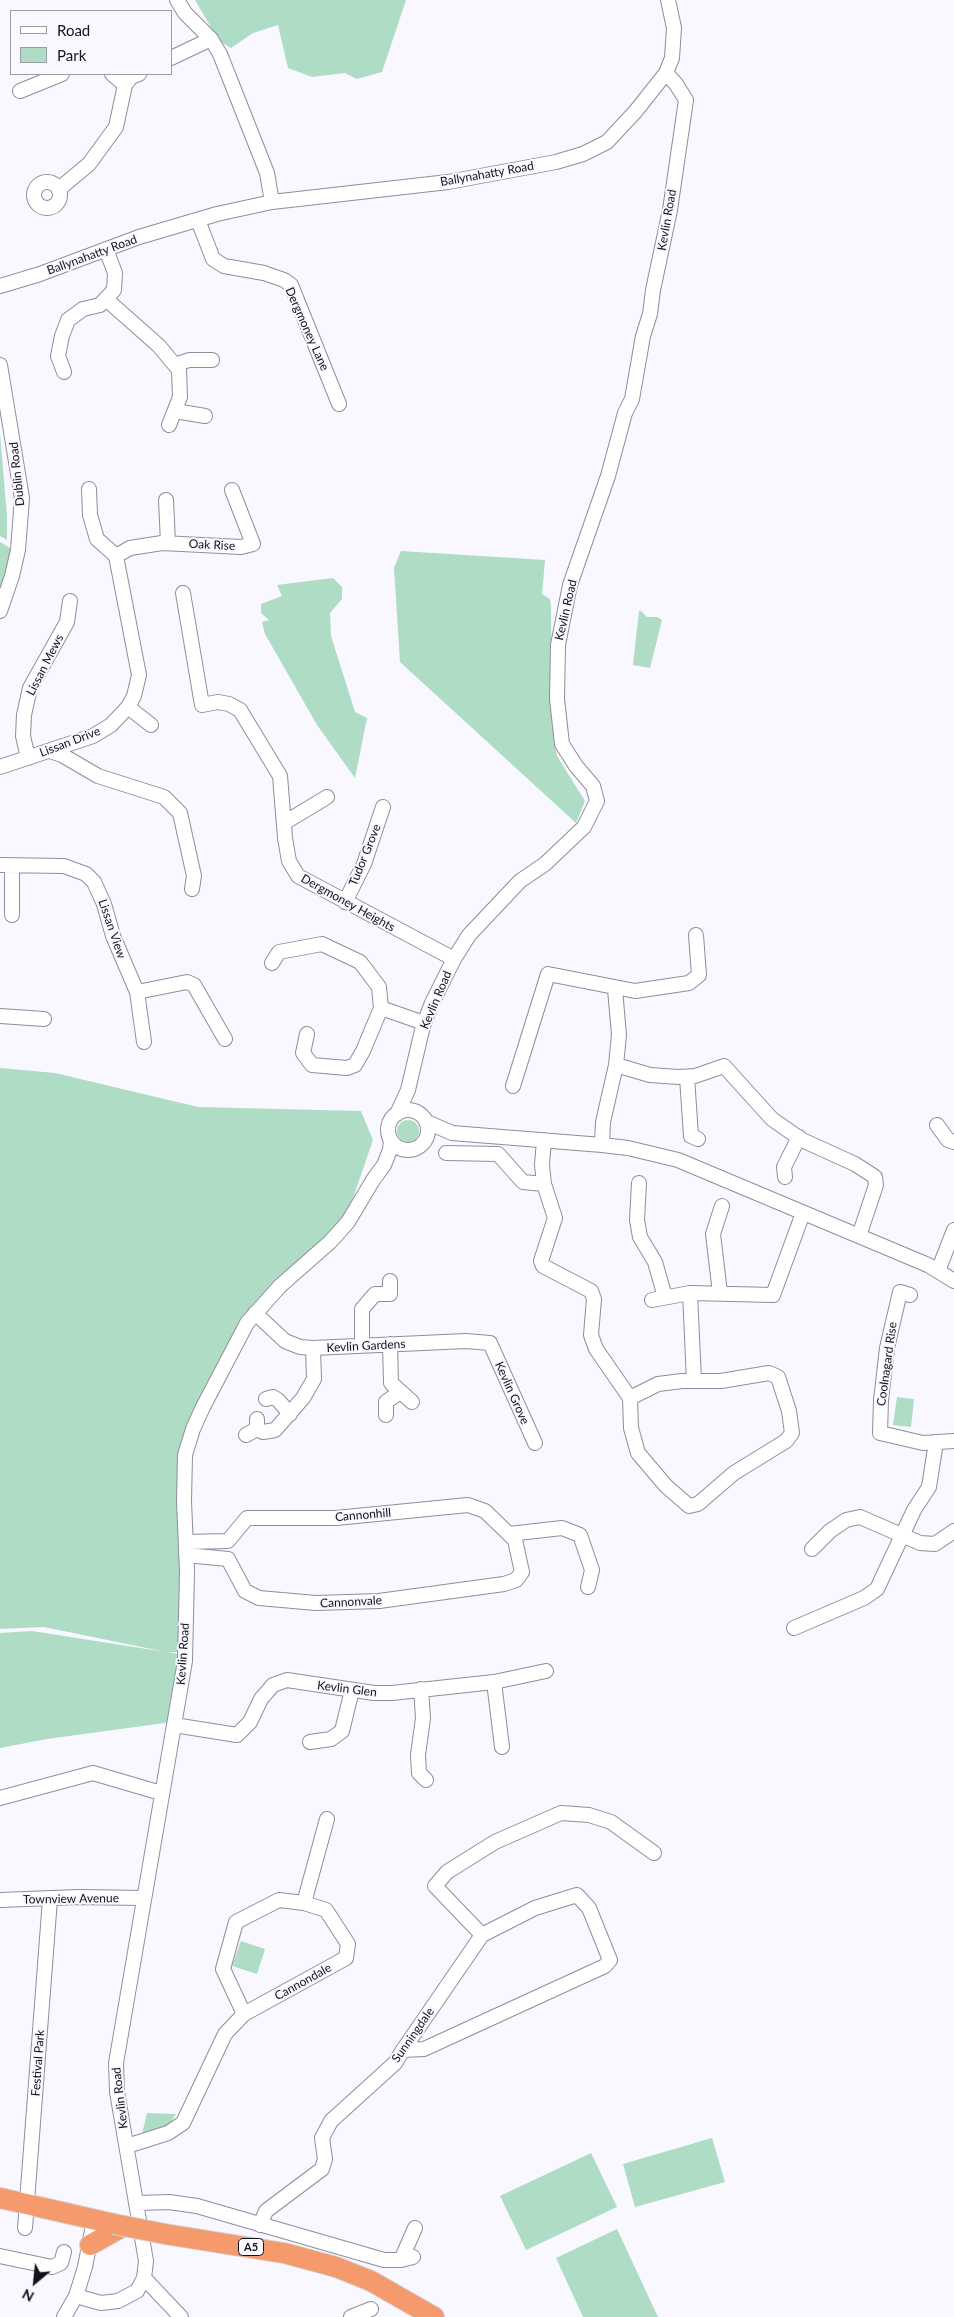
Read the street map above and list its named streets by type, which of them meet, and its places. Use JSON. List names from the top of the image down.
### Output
{
  "streets": {
    "highway": ["A5"],
    "street": [
      "Ballynahatty Road",
      "Kevlin Road",
      "Dergmoney Lane",
      "Dublin Road",
      "Oak Rise",
      "Lissan Mews",
      "Lissan Drive",
      "Tudor Grove",
      "Dergmoney Heights",
      "Lissan View",
      "Kevlin Gardens",
      "Coolnagard Rise",
      "Kevlin Grove",
      "Cannonhill",
      "Cannonvale",
      "Kevlin Glen",
      "Townview Avenue",
      "Cannondale",
      "Sunningdale",
      "Festival Park"
    ]
  },
  "crossings": [
    ["Ballynahatty Road", "Kevlin Road"],
    ["Ballynahatty Road", "Dergmoney Lane"],
    ["Kevlin Road", "Dergmoney Heights"],
    ["Kevlin Road", "Kevlin Gardens"],
    ["Kevlin Road", "Cannonhill"],
    ["Kevlin Road", "Cannonvale"],
    ["Kevlin Road", "Kevlin Glen"],
    ["Kevlin Road", "Townview Avenue"],
    ["Kevlin Road", "Cannondale"],
    ["Oak Rise", "Lissan Drive"],
    ["Lissan Mews", "Lissan Drive"],
    ["Tudor Grove", "Dergmoney Heights"],
    ["Kevlin Gardens", "Kevlin Grove"],
    ["Cannonhill", "Cannonvale"],
    ["Townview Avenue", "Festival Park"]
  ],
  "legend": ["Road", "Park"],
  "north": "bottom left"
}
